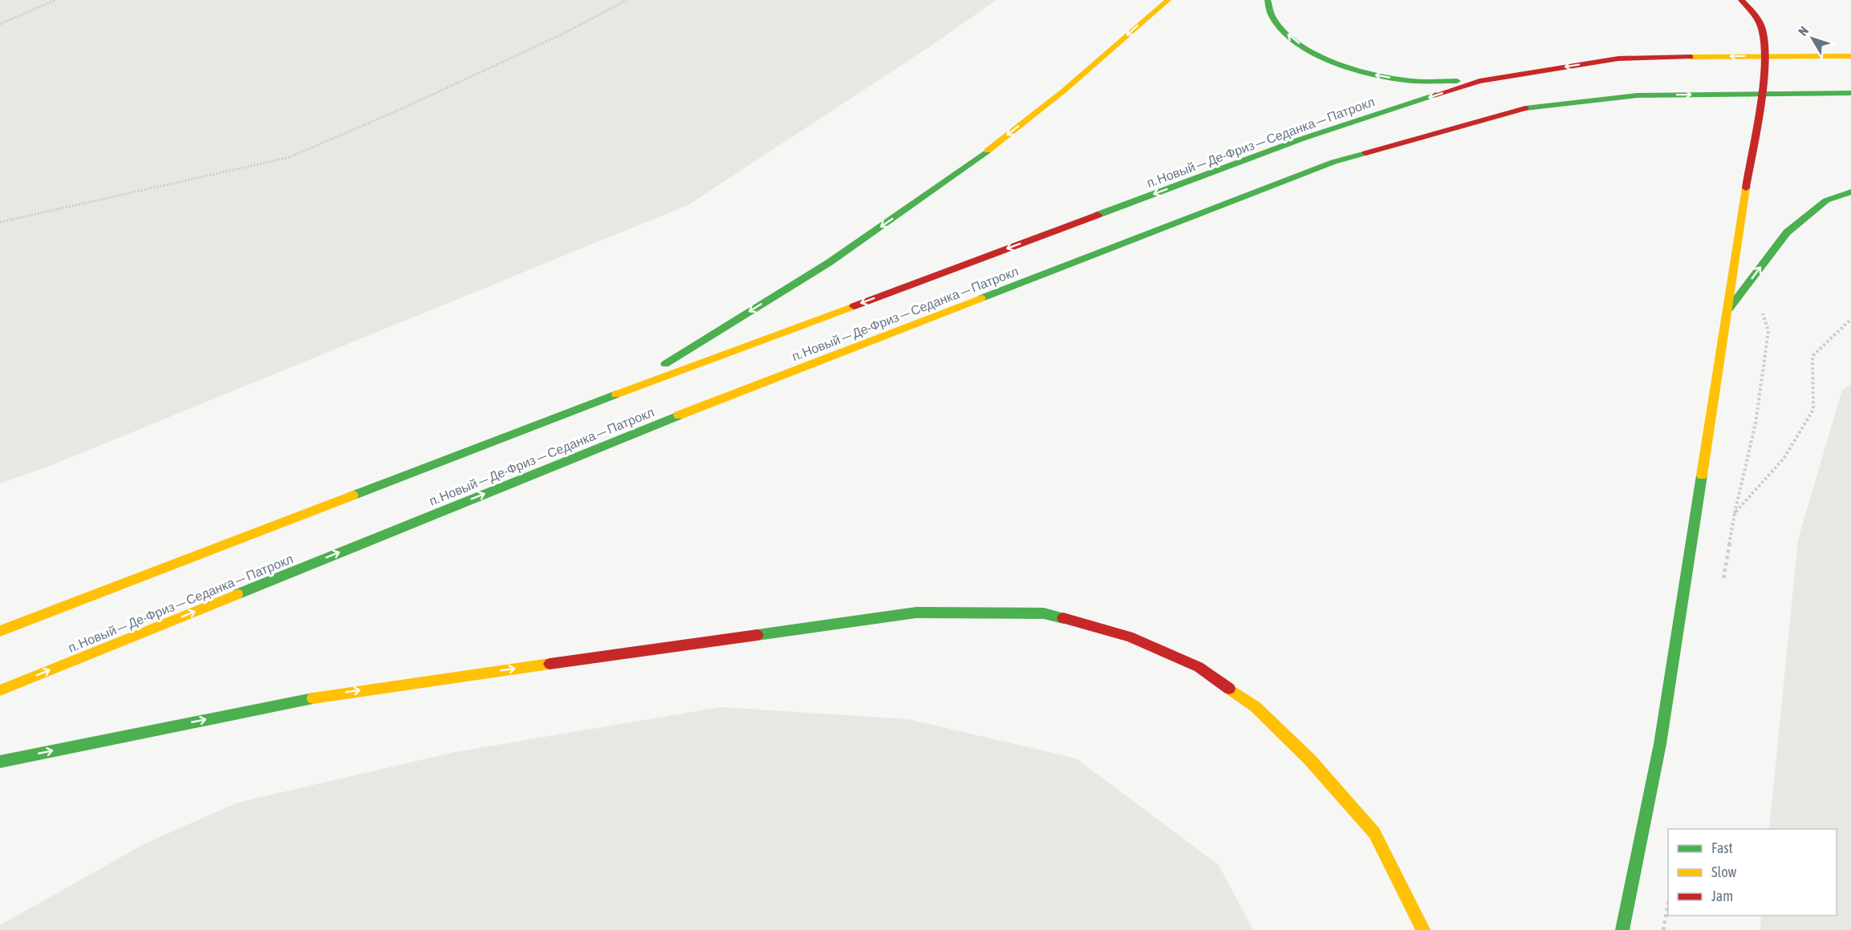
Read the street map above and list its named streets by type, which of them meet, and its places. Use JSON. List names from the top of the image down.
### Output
{
  "streets": {
    "highway": ["п. Новый — Де-Фриз — Седанка — Патрокл"]
  },
  "legend": ["Fast", "Slow", "Jam"],
  "north": "top left"
}
